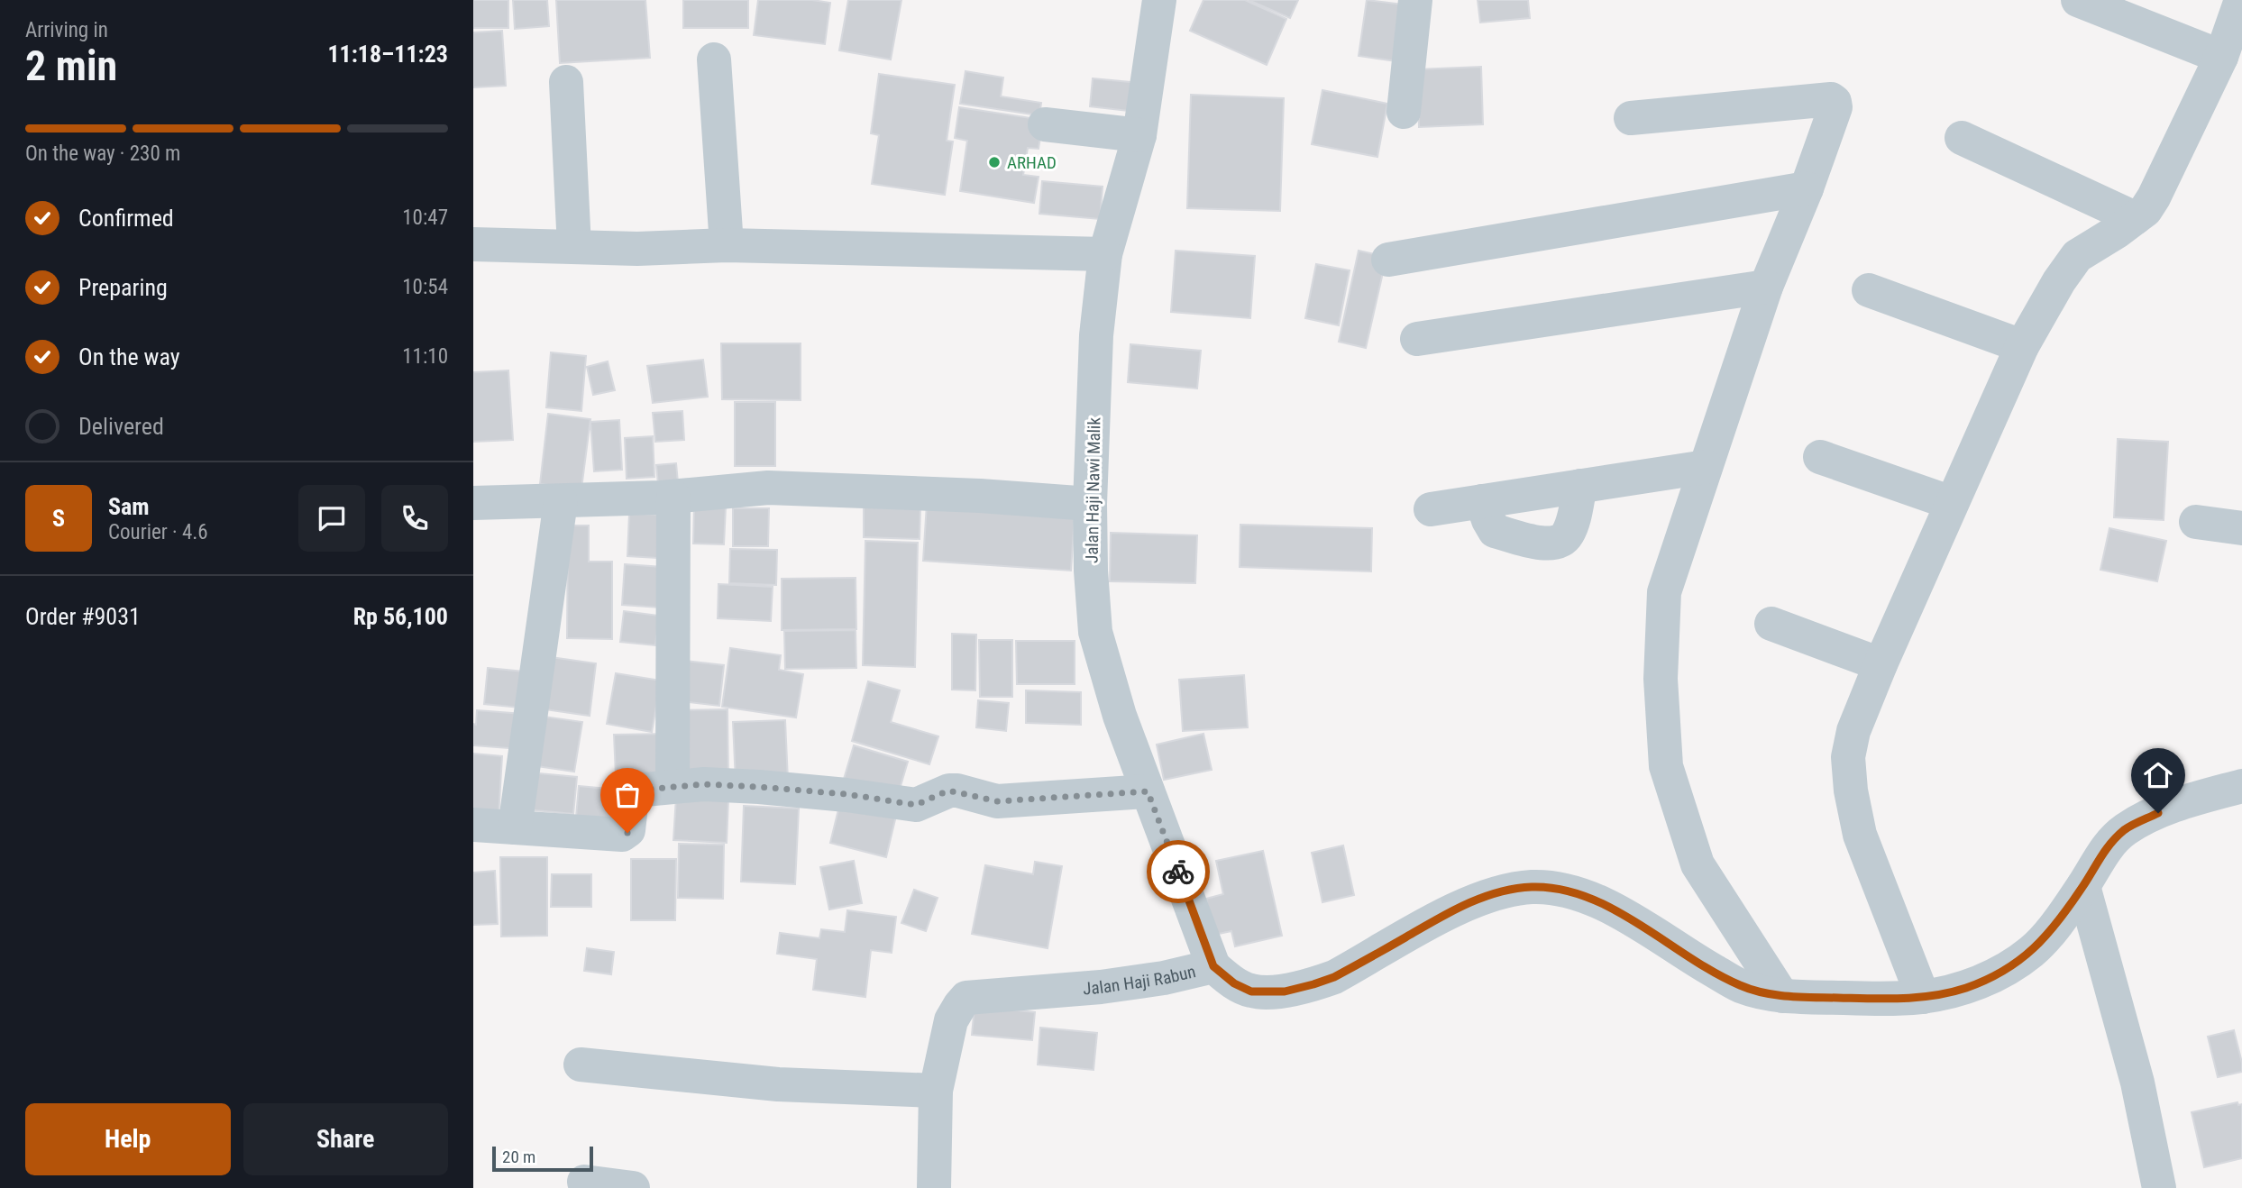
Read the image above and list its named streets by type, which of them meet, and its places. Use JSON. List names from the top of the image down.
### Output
{
  "streets": {
    "street": ["Jalan Haji Nawi Malik", "Jalan Haji Rabun"]
  },
  "crossings": [
    ["Jalan Haji Nawi Malik", "Jalan Haji Rabun"]
  ],
  "places": ["ARHAD"],
  "scale_bar": "20 m",
  "page": {
    "heading": ["2 min", "Arriving in", "11:18–11:23"],
    "panel": [
      "Sam",
      "Courier · 4.6",
      "Order #9031",
      "Rp 56,100"
    ],
    "bar": "On the way · 230 m",
    "list": [
      ["Confirmed", "10:47"],
      ["Preparing", "10:54"],
      ["On the way", "11:10"],
      "Delivered"
    ],
    "round": "S",
    "buttons": ["Help", "Share"],
    "scale": "20 m"
  }
}
